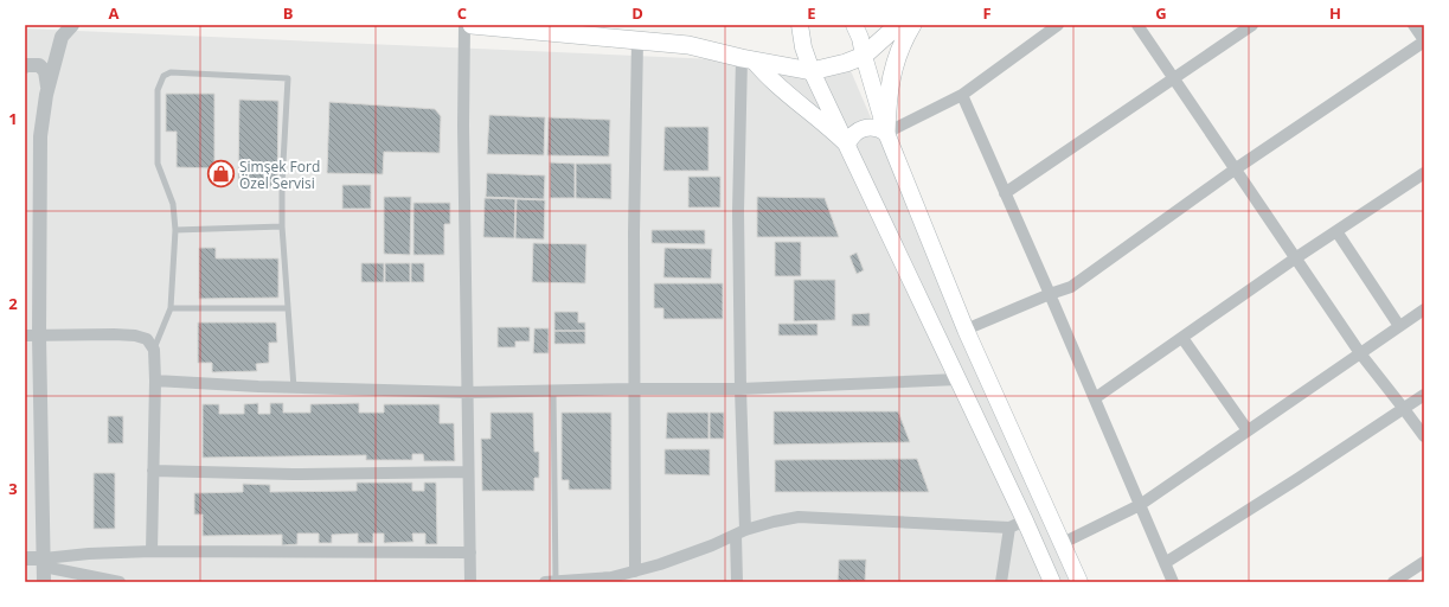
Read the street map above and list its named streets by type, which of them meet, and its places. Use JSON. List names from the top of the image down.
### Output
{
  "places": {
    "shop": ["Şimşek Ford Özel Servisi"]
  },
  "grid": {
    "columns": [
      "A",
      "B",
      "C",
      "D",
      "E",
      "F",
      "G",
      "H"
    ],
    "rows": ["1", "2", "3"]
  }
}
